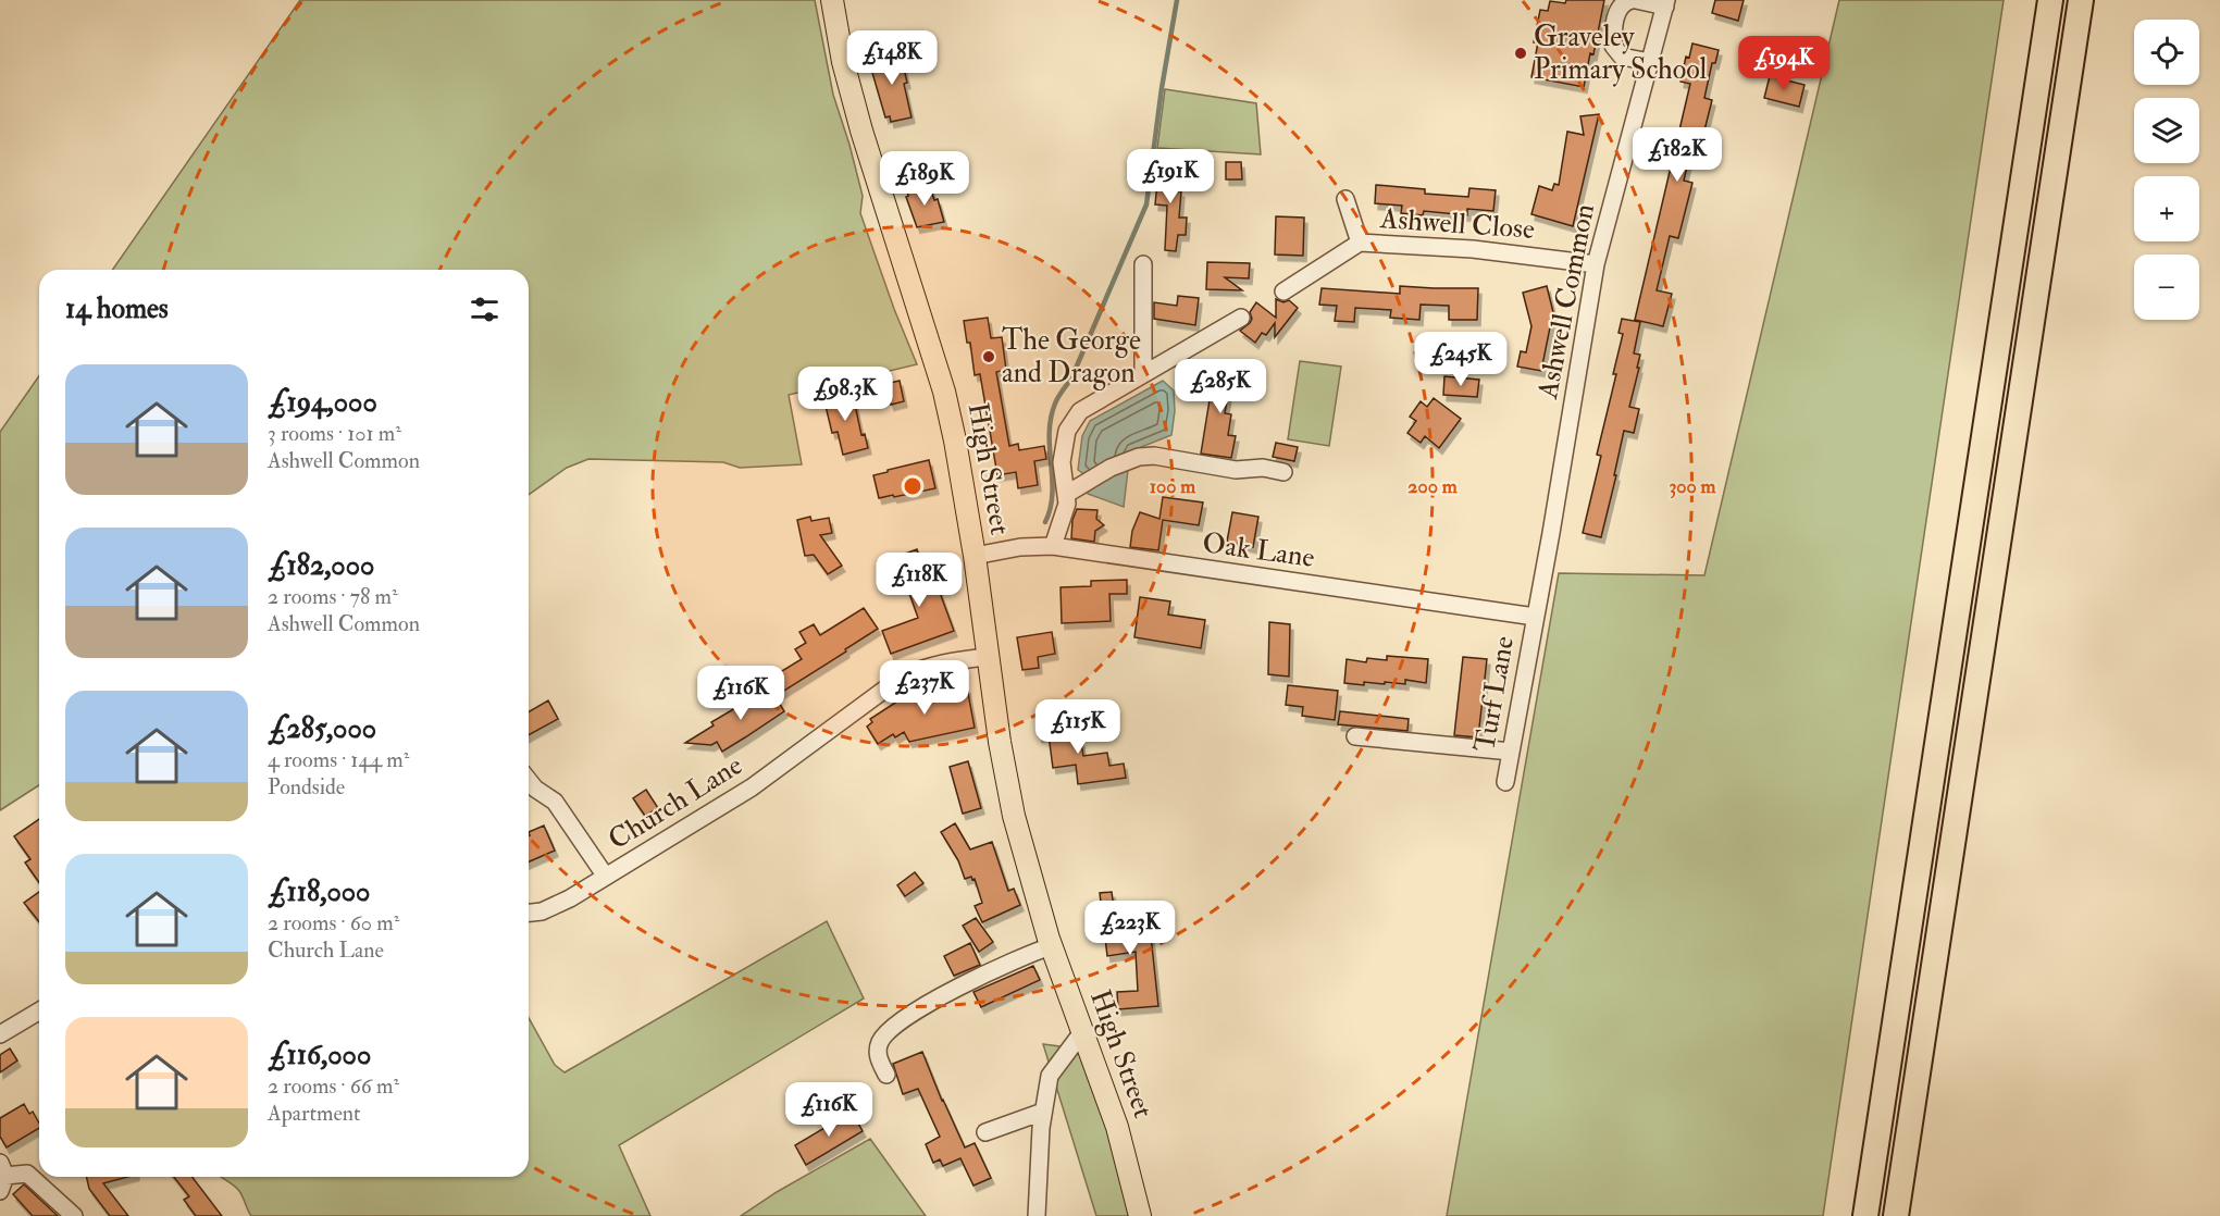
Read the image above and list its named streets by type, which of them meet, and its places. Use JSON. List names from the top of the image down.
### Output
{
  "streets": {
    "main road": ["High Street"],
    "street": [
      "Ashwell Close",
      "Ashwell Common",
      "Oak Lane",
      "Turf Lane",
      "Church Lane"
    ]
  },
  "crossings": [
    ["Ashwell Close", "Ashwell Common"],
    ["Ashwell Common", "Oak Lane"],
    ["Ashwell Common", "Turf Lane"],
    ["High Street", "Oak Lane"],
    ["High Street", "Church Lane"],
    ["Oak Lane", "Turf Lane"]
  ],
  "places": ["Graveley Primary School", "The George and Dragon"],
  "page": {
    "map_buttons": ["+", "−"],
    "price": [
      "£148K",
      "£194K",
      "£182K",
      "£191K",
      "£189K",
      "£245K",
      "£285K",
      "£98.3K",
      "£118K",
      "£237K",
      "£116K",
      "£115K",
      "£223K",
      "£116K"
    ],
    "heading": "14 homes",
    "list": [
      {
        "name": "£194,000",
        "note": "3 rooms · 101 m² · Ashwell Common"
      },
      {
        "name": "£182,000",
        "note": "2 rooms · 78 m² · Ashwell Common"
      },
      {
        "name": "£285,000",
        "note": "4 rooms · 144 m² · Pondside"
      },
      {
        "name": "£118,000",
        "note": "2 rooms · 60 m² · Church Lane"
      },
      {
        "name": "£116,000",
        "note": "2 rooms · 66 m² · Apartment"
      }
    ]
  },
  "rings": ["100 m", "200 m", "300 m"]
}
